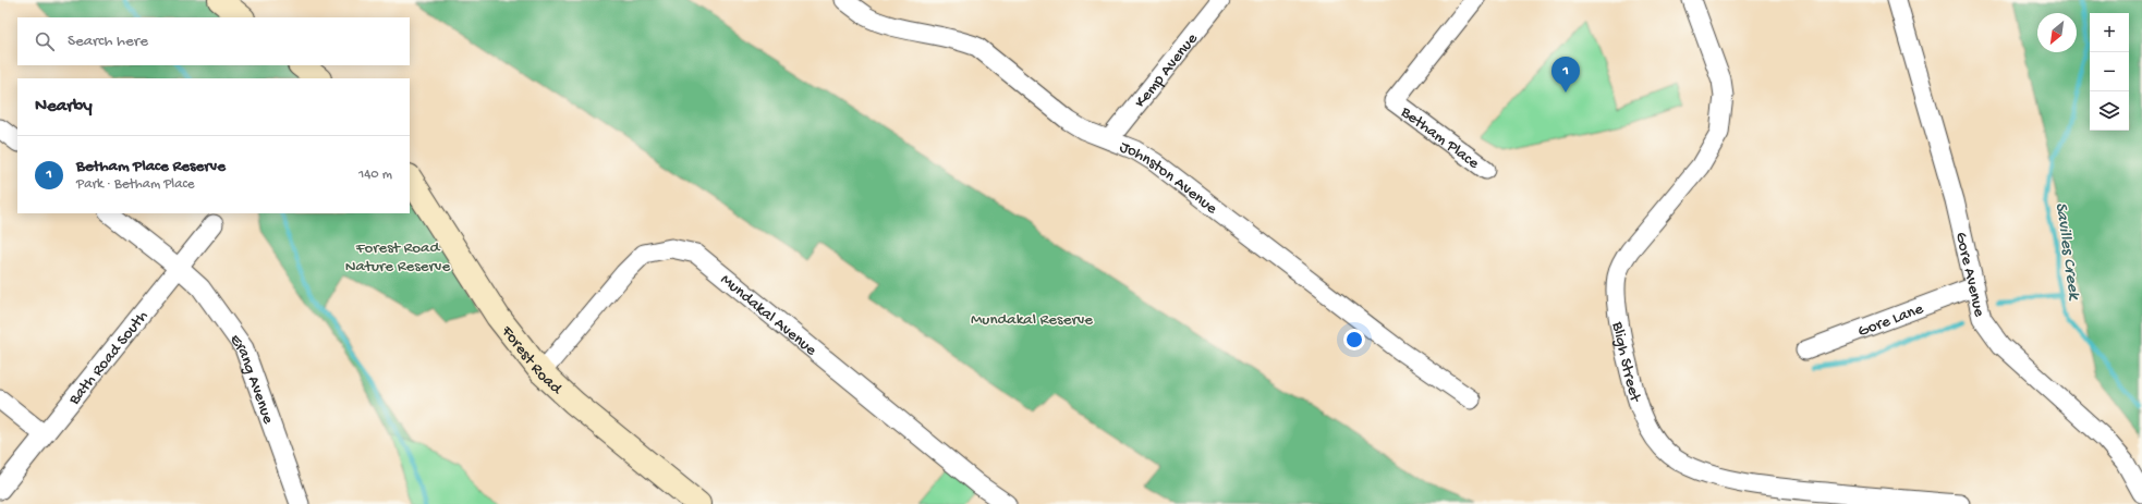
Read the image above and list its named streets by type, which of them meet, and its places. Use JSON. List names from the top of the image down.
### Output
{
  "streets": {
    "street": [
      "Kemp Avenue",
      "Betham Place",
      "Johnston Avenue",
      "Gore Avenue",
      "Mundakal Avenue",
      "Gore Lane",
      "Bath Road South",
      "Forest Road",
      "Bligh Street",
      "Erang Avenue"
    ]
  },
  "crossings": [
    ["Kemp Avenue", "Johnston Avenue"],
    ["Gore Avenue", "Gore Lane"],
    ["Mundakal Avenue", "Forest Road"],
    ["Bath Road South", "Erang Avenue"]
  ],
  "water": ["Savilles Creek"],
  "parks": ["Forest Road Nature Reserve", "Mundakal Reserve"],
  "north": "bottom left",
  "page": {
    "map_buttons": ["+", "−"],
    "search": "Search here",
    "pins": "1",
    "heading": "Nearby",
    "list": [
      {
        "mark": "1",
        "name": "Betham Place Reserve",
        "note": "Park · Betham Place",
        "value": "140 m"
      }
    ]
  }
}
